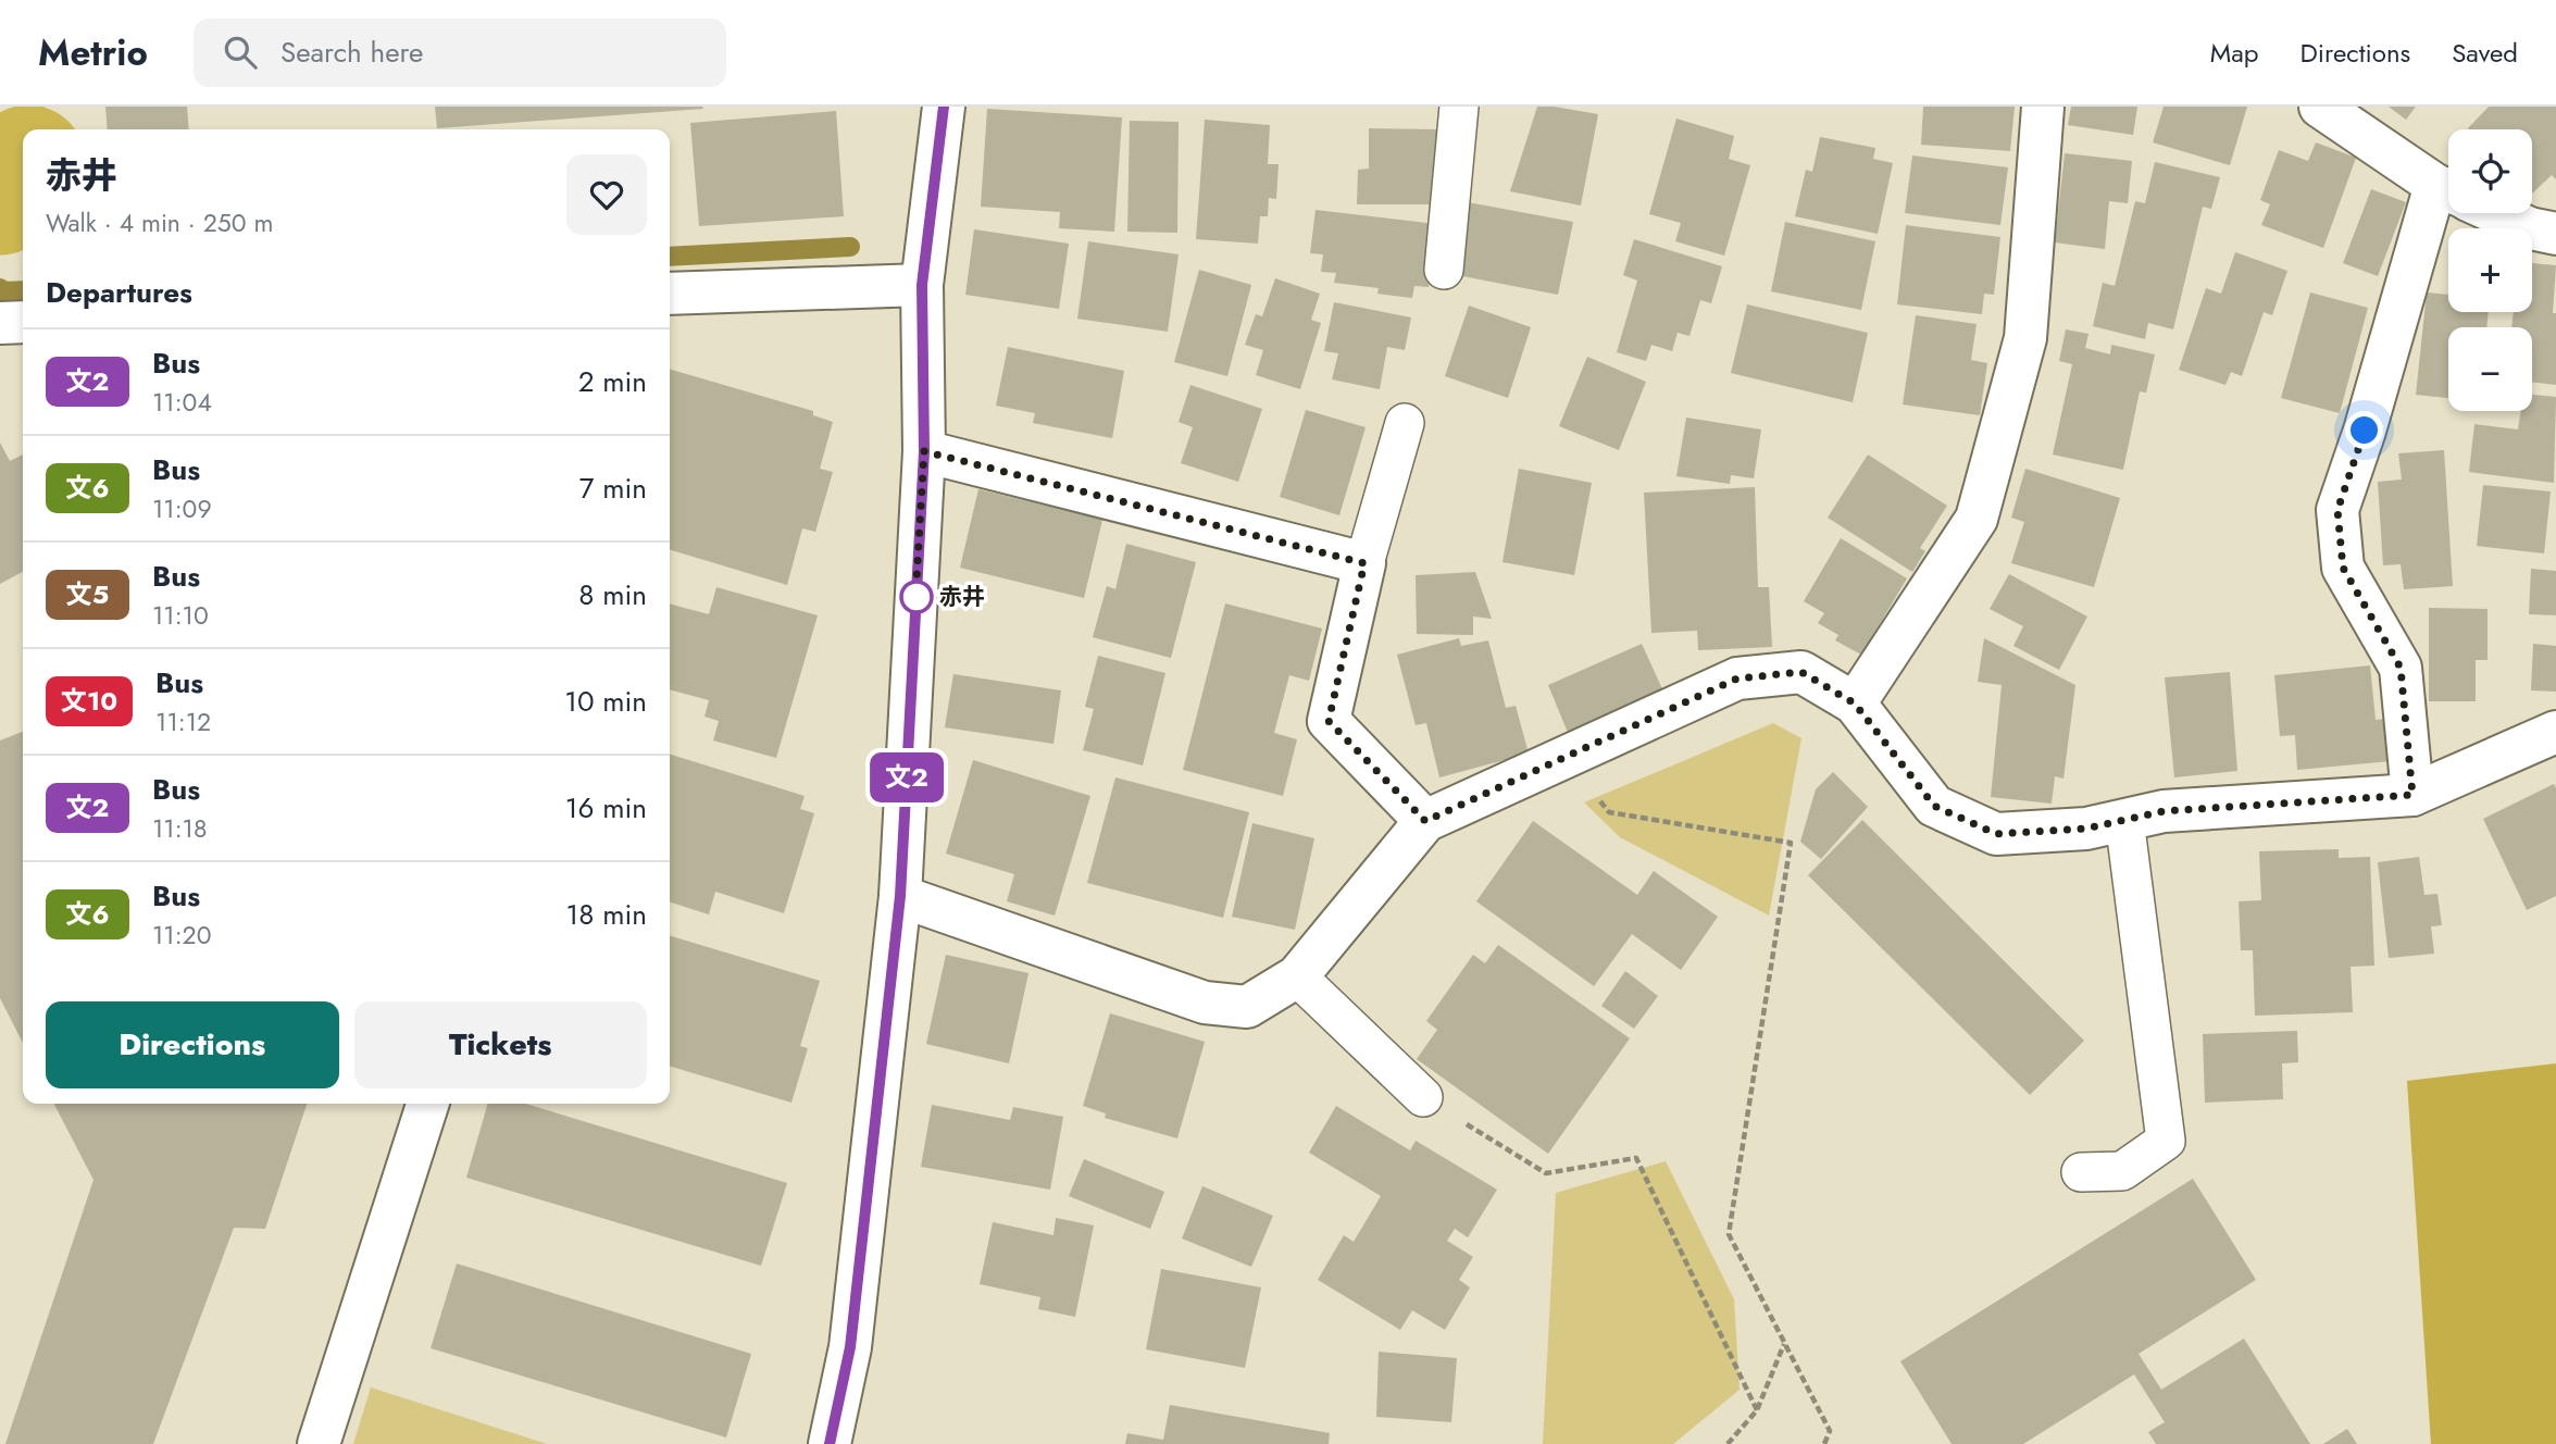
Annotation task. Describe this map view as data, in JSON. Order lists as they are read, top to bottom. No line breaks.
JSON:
{"places":["赤井"],"lines":["bus line 文2"],"page":{"header":"Metrio","search":"Search here","nav":["Map","Directions","Saved"],"on_map":"文2","map_buttons":["+","−"],"heading":[["赤井","Walk · 4 min · 250 m"],"Departures"],"list":[{"mark":"文2","name":"Bus","note":"11:04","value":"2 min"},{"mark":"文6","name":"Bus","note":"11:09","value":"7 min"},{"mark":"文5","name":"Bus","note":"11:10","value":"8 min"},{"mark":"文10","name":"Bus","note":"11:12","value":"10 min"},{"mark":"文2","name":"Bus","note":"11:18","value":"16 min"},{"mark":"文6","name":"Bus","note":"11:20","value":"18 min"}],"buttons":["Directions","Tickets"]}}
